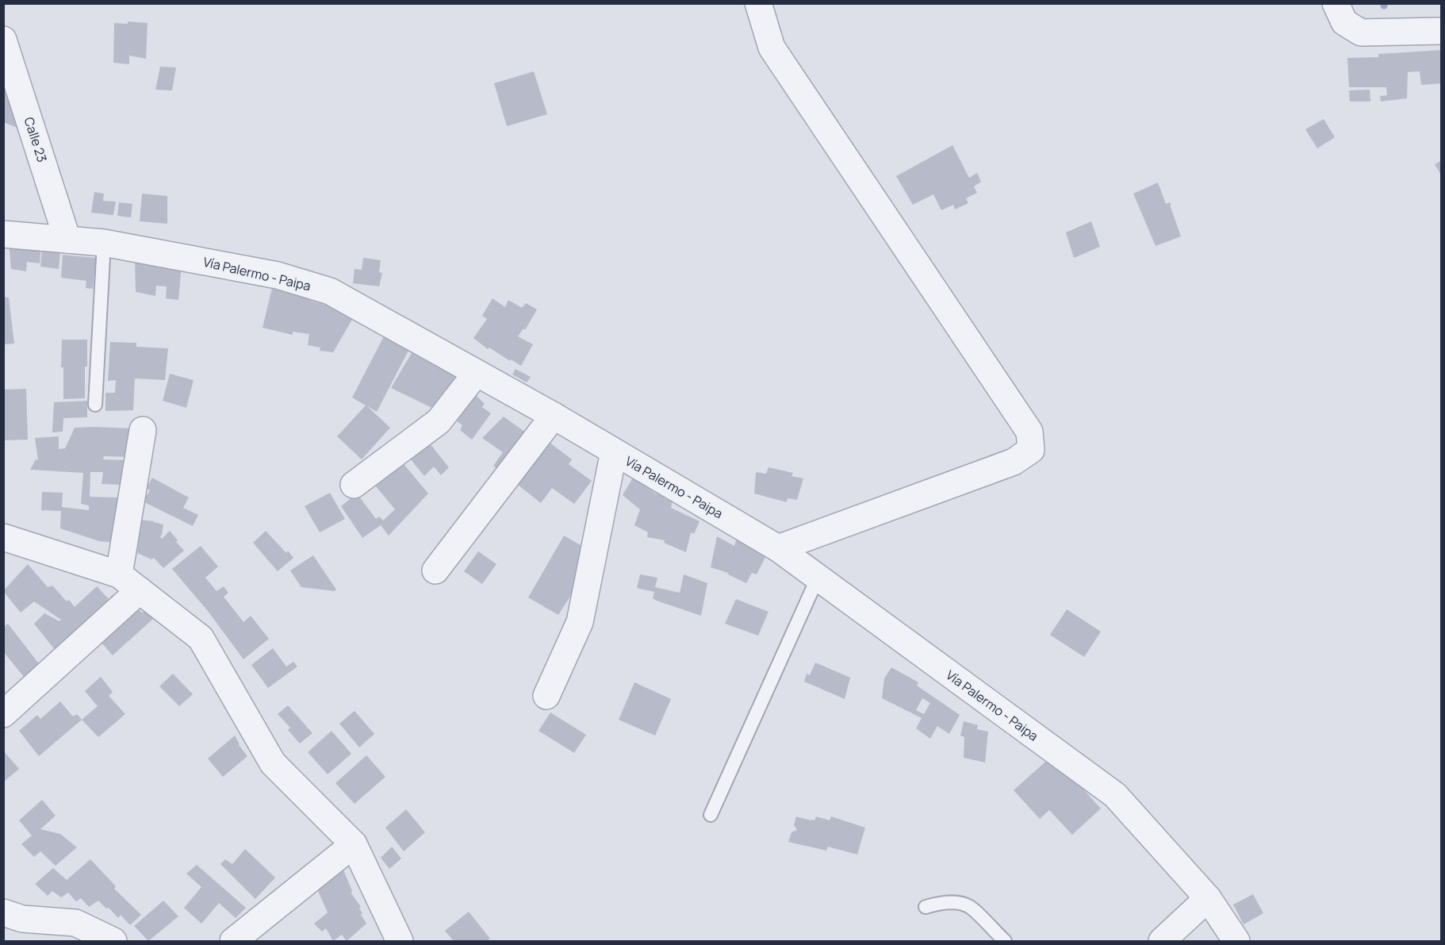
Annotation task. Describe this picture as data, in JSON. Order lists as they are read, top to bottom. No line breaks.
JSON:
{"streets":{"street":["Calle 23","Vía Palermo - Paipa"]},"crossings":[["Calle 23","Vía Palermo - Paipa"]]}
